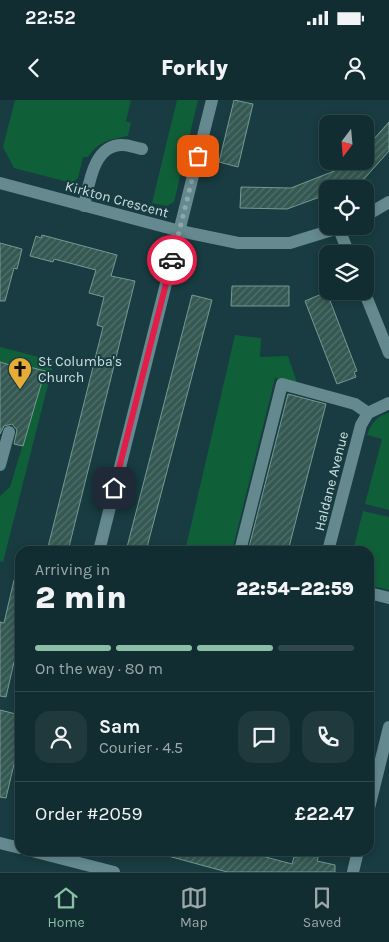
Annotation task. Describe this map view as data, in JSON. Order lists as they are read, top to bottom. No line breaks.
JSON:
{"streets":{"street":["Kirkton Crescent","Haldane Avenue"]},"places":{"church":["St Columba's Church"]},"north":"bottom","page":{"status":"22:52","header":"Forkly","heading":["2 min","Arriving in","22:54–22:59"],"panel":["Sam","Courier · 4.5","Order #2059","£22.47"],"bar":"On the way · 80 m","tabs":["Home","Map","Saved"]}}
